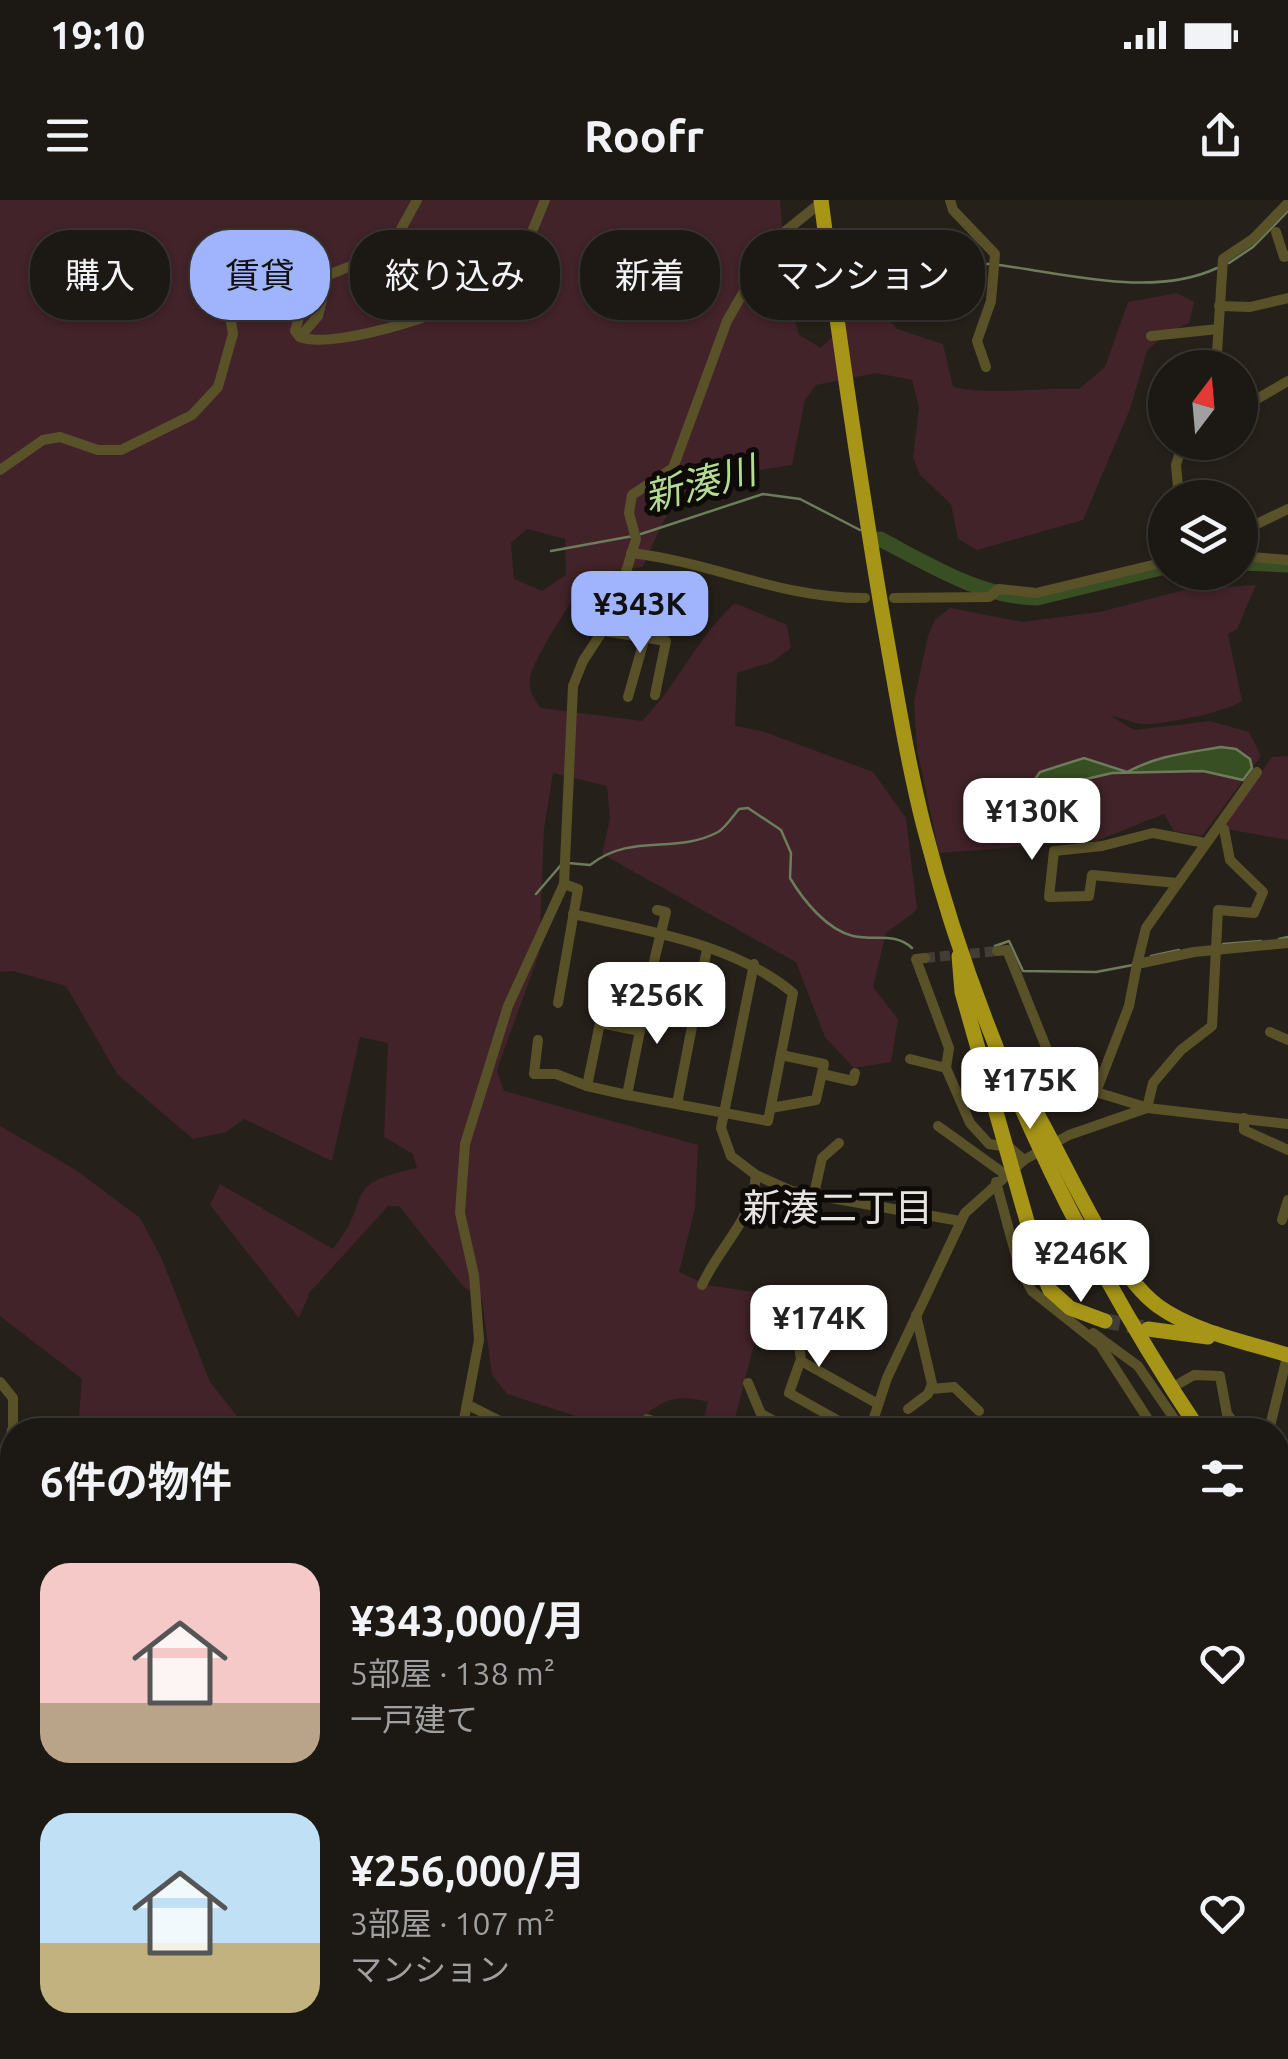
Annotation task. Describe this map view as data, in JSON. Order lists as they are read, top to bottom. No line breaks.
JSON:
{"districts":["新湊二丁目"],"water":["新湊川"],"north":"top","page":{"status":"19:10","header":"Roofr","chip":["購入","賃貸","絞り込み","新着","マンション"],"price":["¥343K","¥130K","¥256K","¥175K","¥246K","¥174K"],"heading":"6件の物件","list":[{"name":"¥343,000/月","note":"5部屋 · 138 m² · 一戸建て"},{"name":"¥256,000/月","note":"3部屋 · 107 m² · マンション"}]}}
